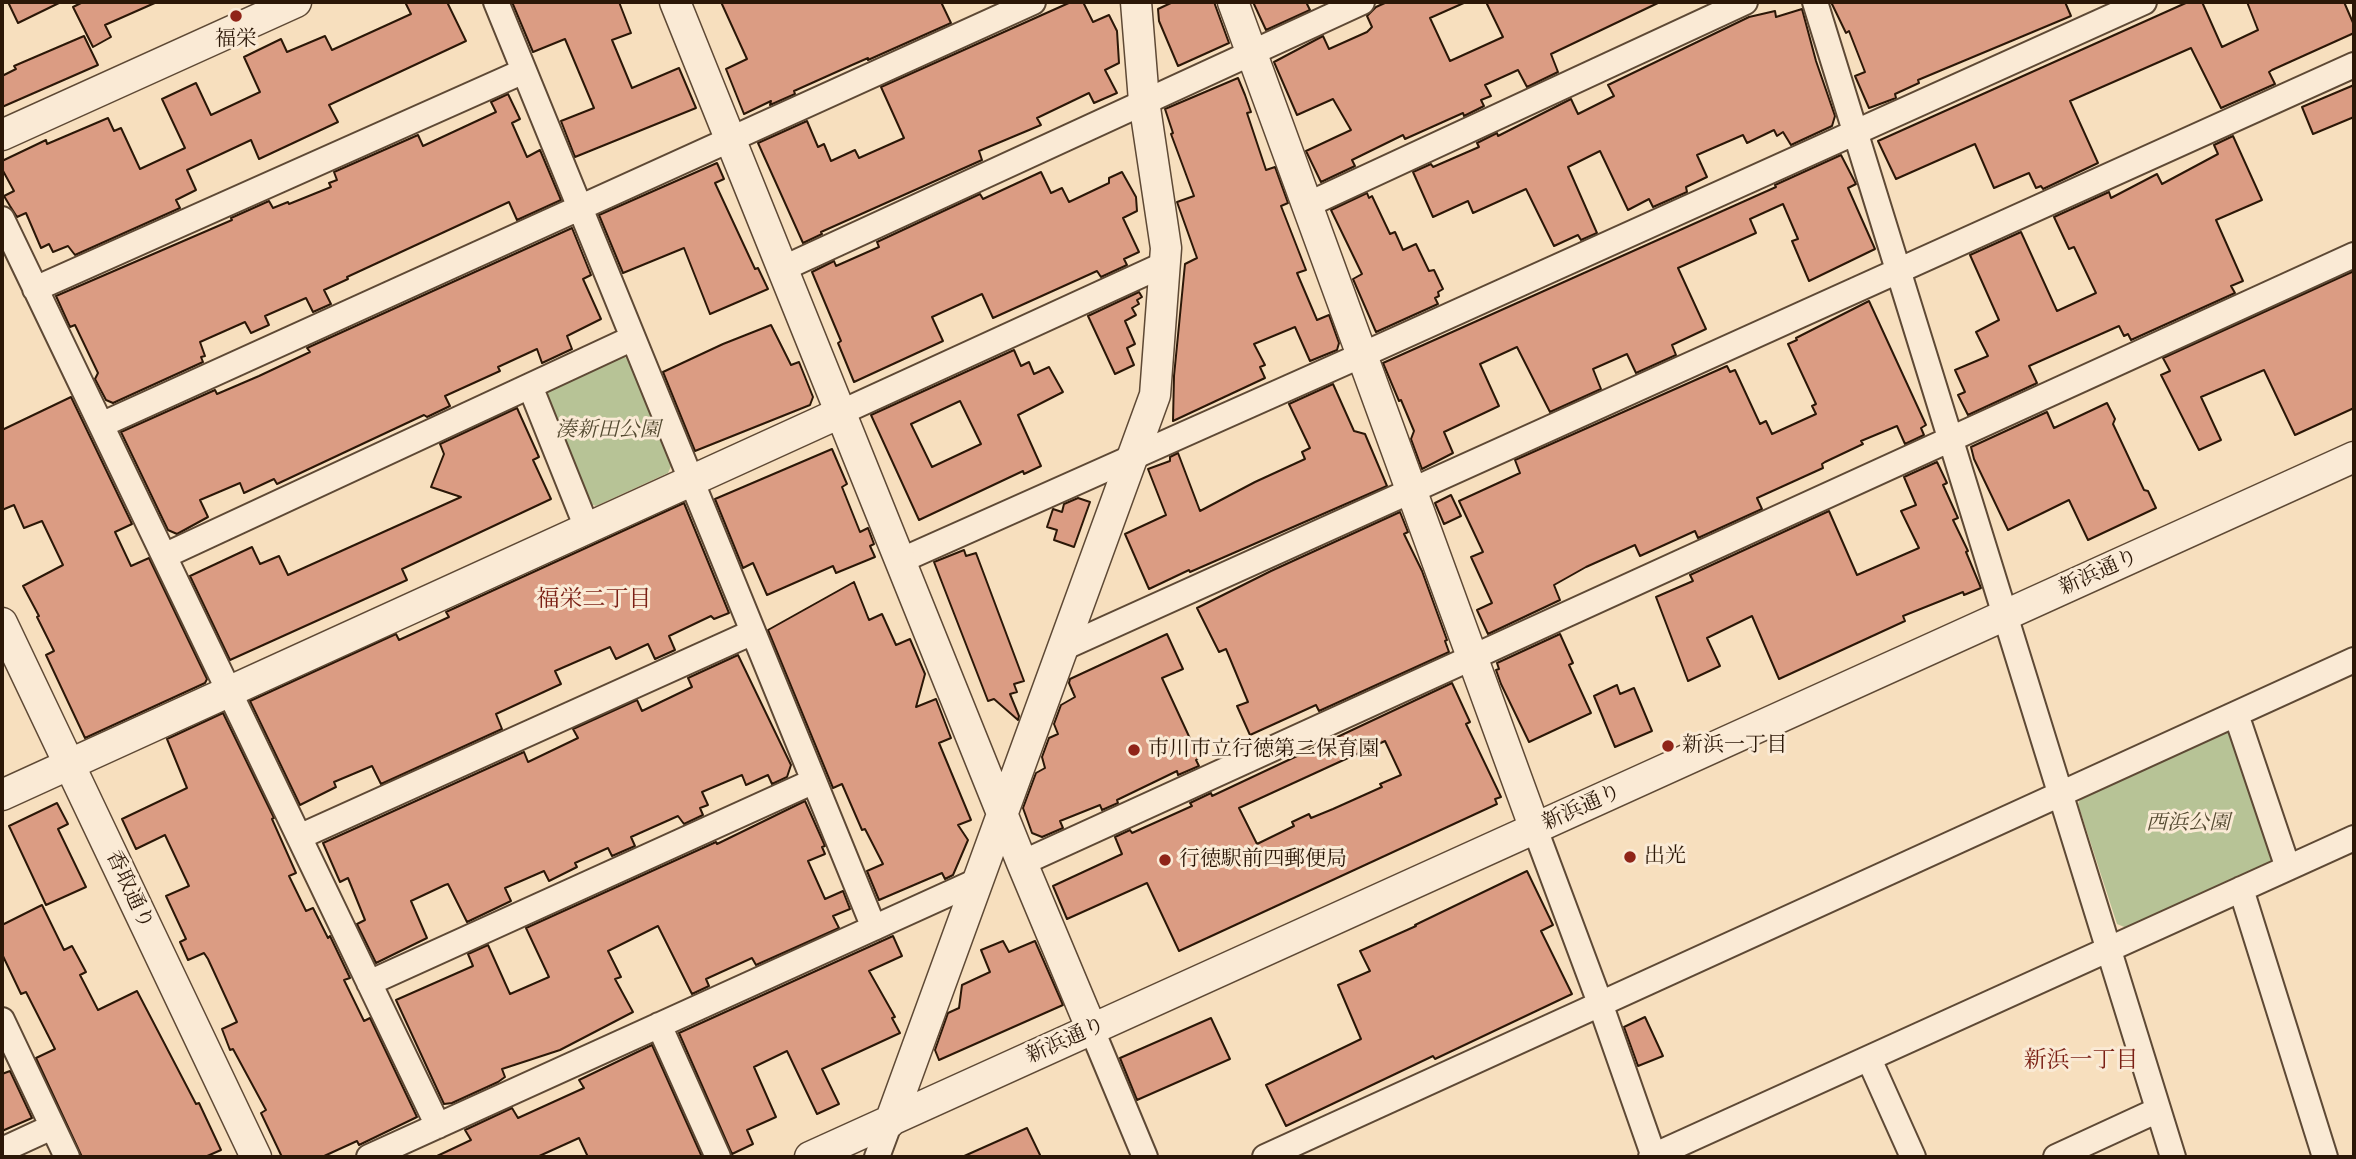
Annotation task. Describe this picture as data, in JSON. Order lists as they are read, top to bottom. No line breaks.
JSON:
{"streets":{"street":["新浜通り","香取通り"]},"districts":["福栄二丁目","新浜一丁目"],"parks":["湊新田公園","西浜公園"],"places":["福栄","新浜一丁目","市川市立行徳第二保育園","出光","行徳駅前四郵便局"]}
